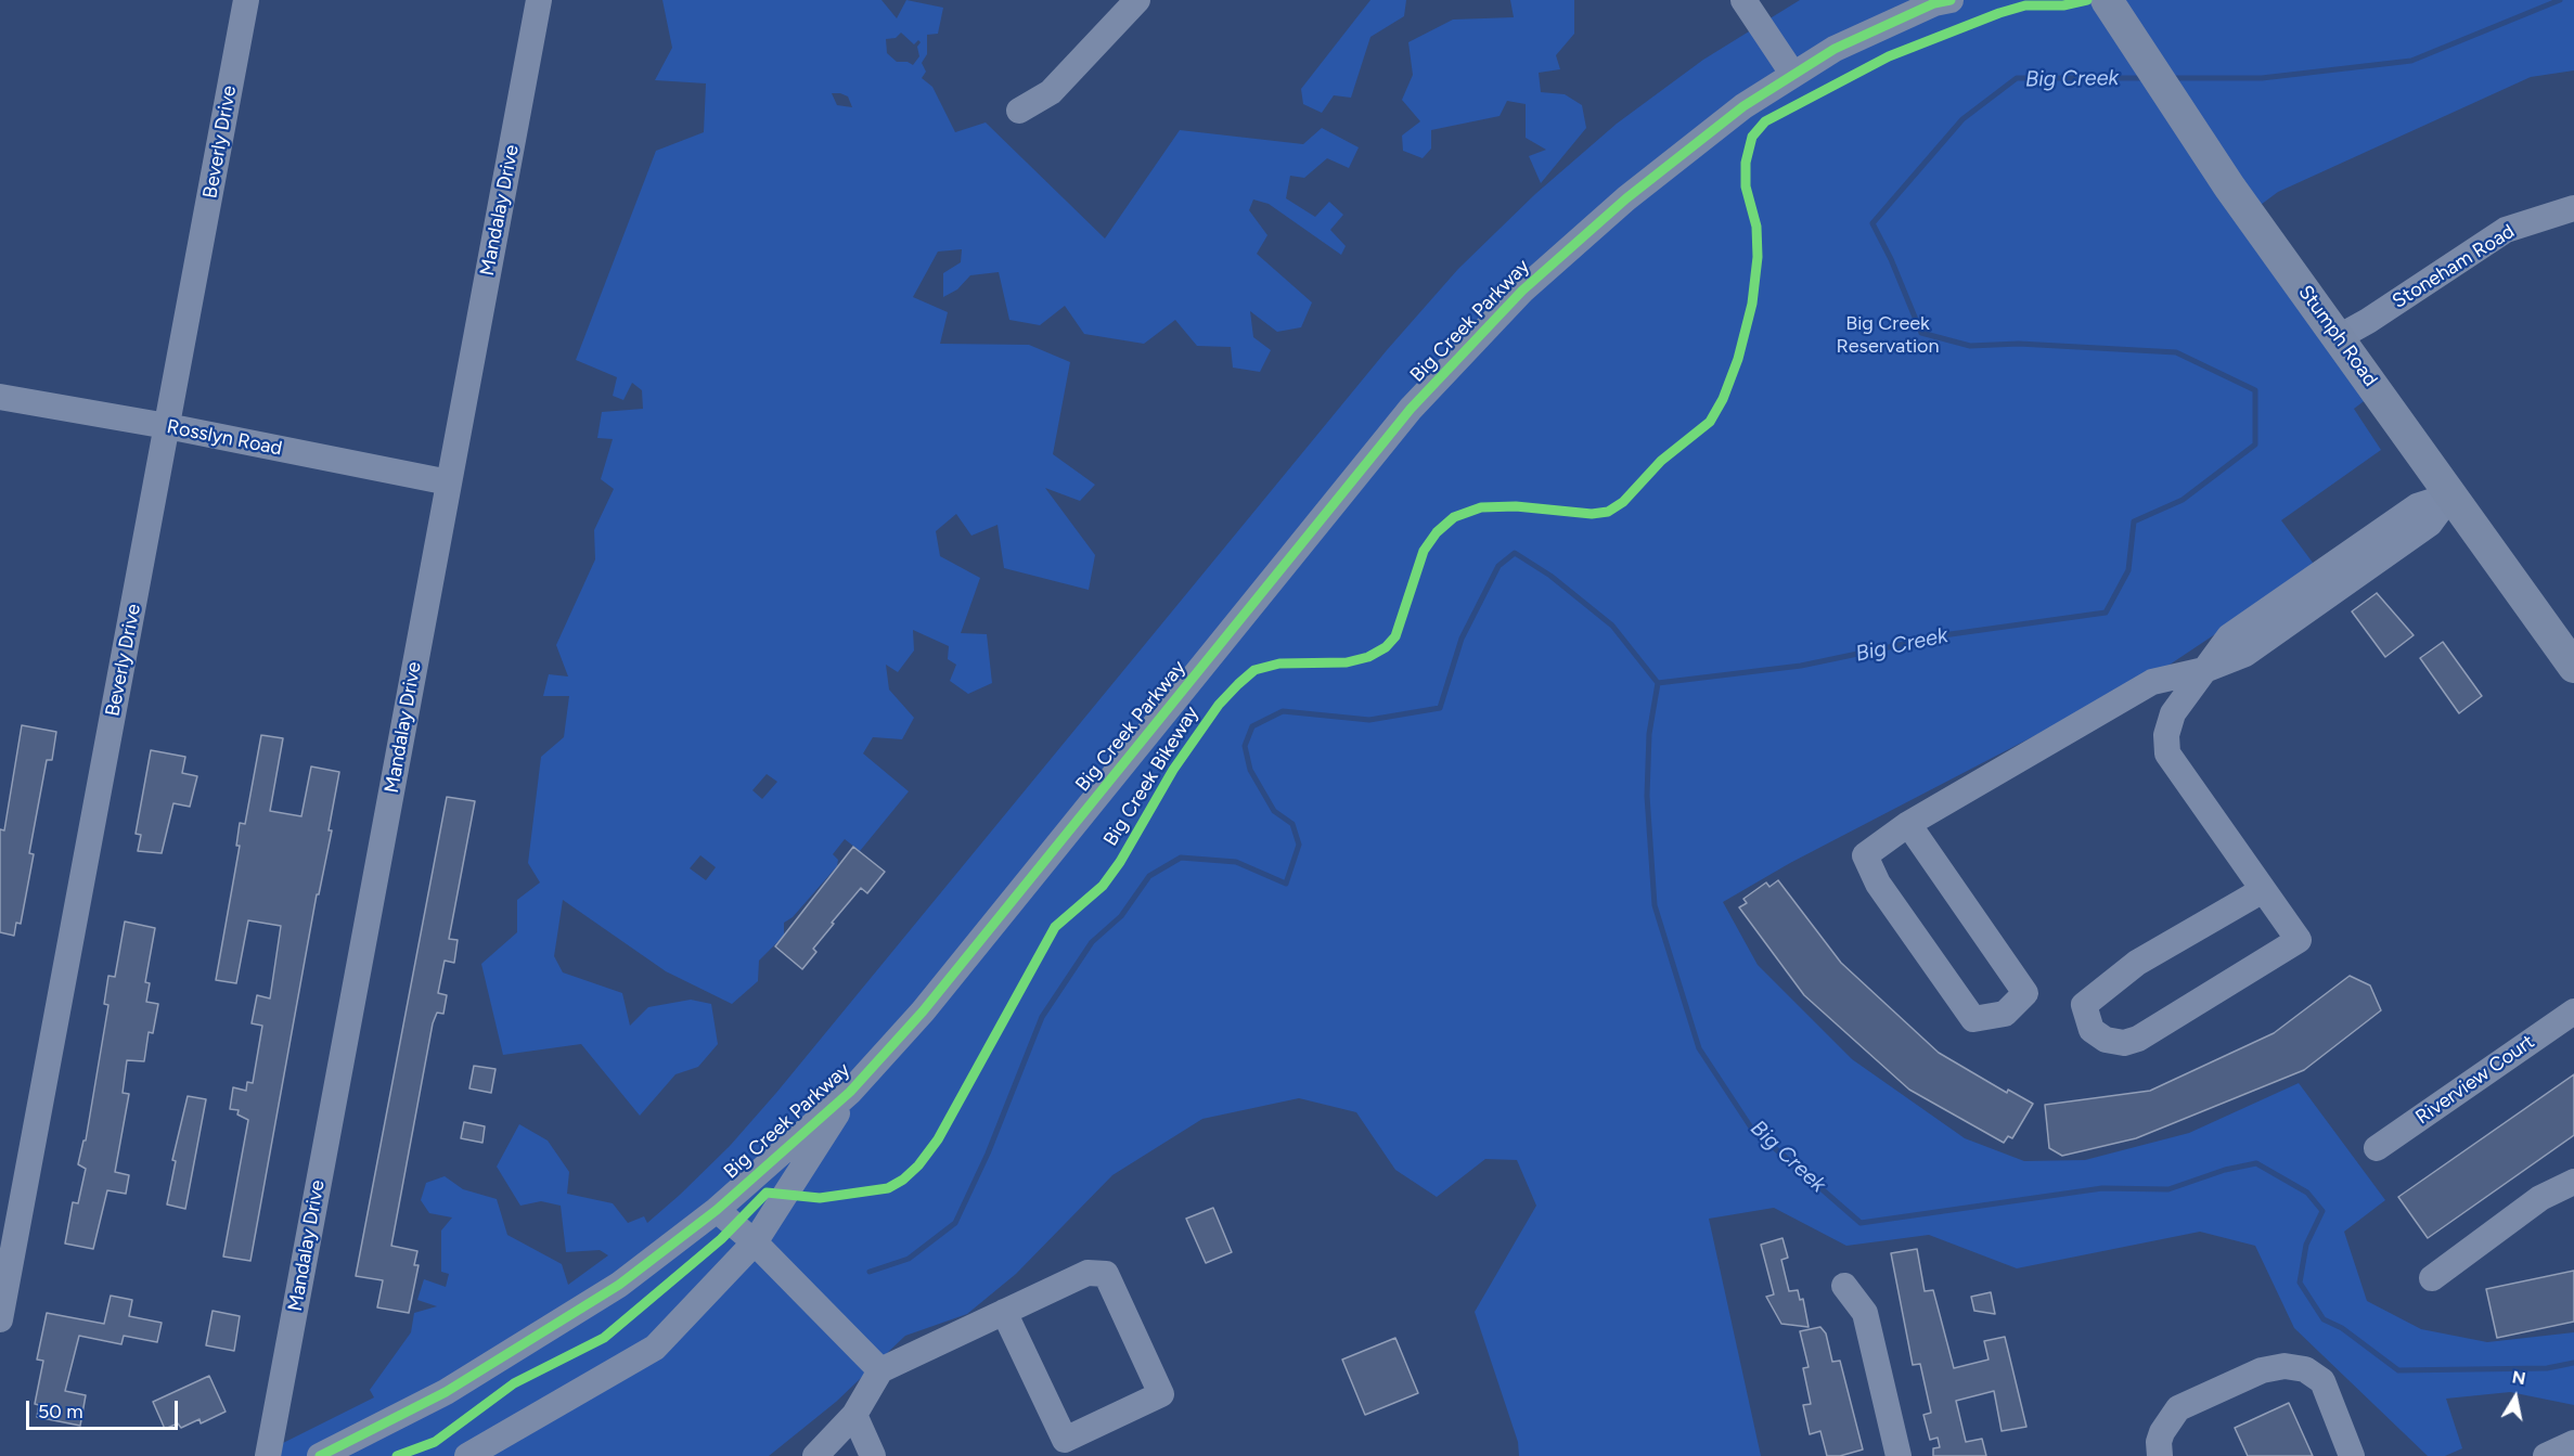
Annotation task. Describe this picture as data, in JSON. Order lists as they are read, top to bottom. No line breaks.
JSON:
{"streets":{"main road":["Stumph Road"],"street":["Beverly Drive","Mandalay Drive","Stoneham Road","Big Creek Parkway","Rosslyn Road","Riverview Court"],"cycle path":["Big Creek Bikeway"]},"crossings":[["Beverly Drive","Rosslyn Road"],["Mandalay Drive","Rosslyn Road"],["Stoneham Road","Stumph Road"]],"water":["Big Creek"],"parks":["Big Creek Reservation"],"scale_bar":"50 m","north":"top"}
